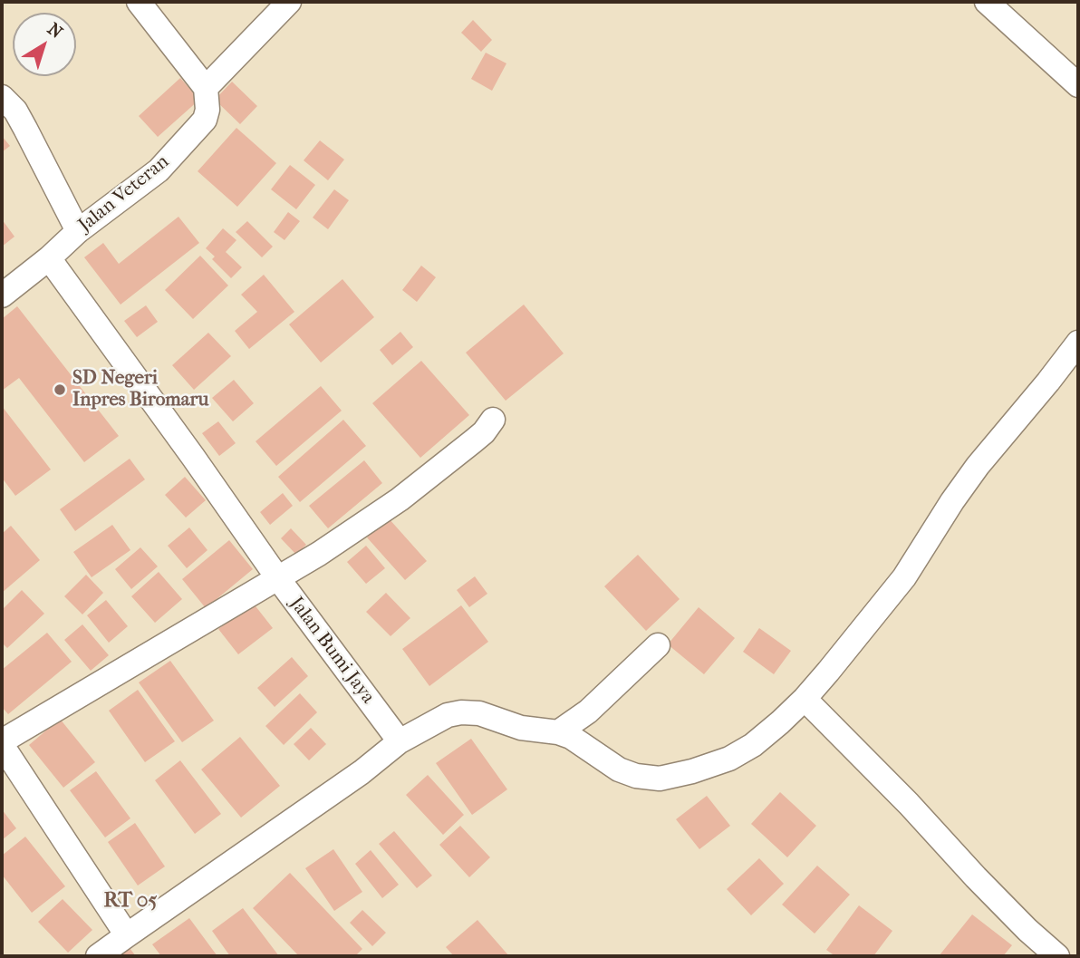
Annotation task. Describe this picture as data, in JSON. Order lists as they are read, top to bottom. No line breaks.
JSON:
{"streets":{"street":["Jalan Veteran","Jalan Bumi Jaya"]},"crossings":[["Jalan Veteran","Jalan Bumi Jaya"]],"districts":["RT 05"],"places":["SD Negeri Inpres Biromaru"],"north":"top right"}
